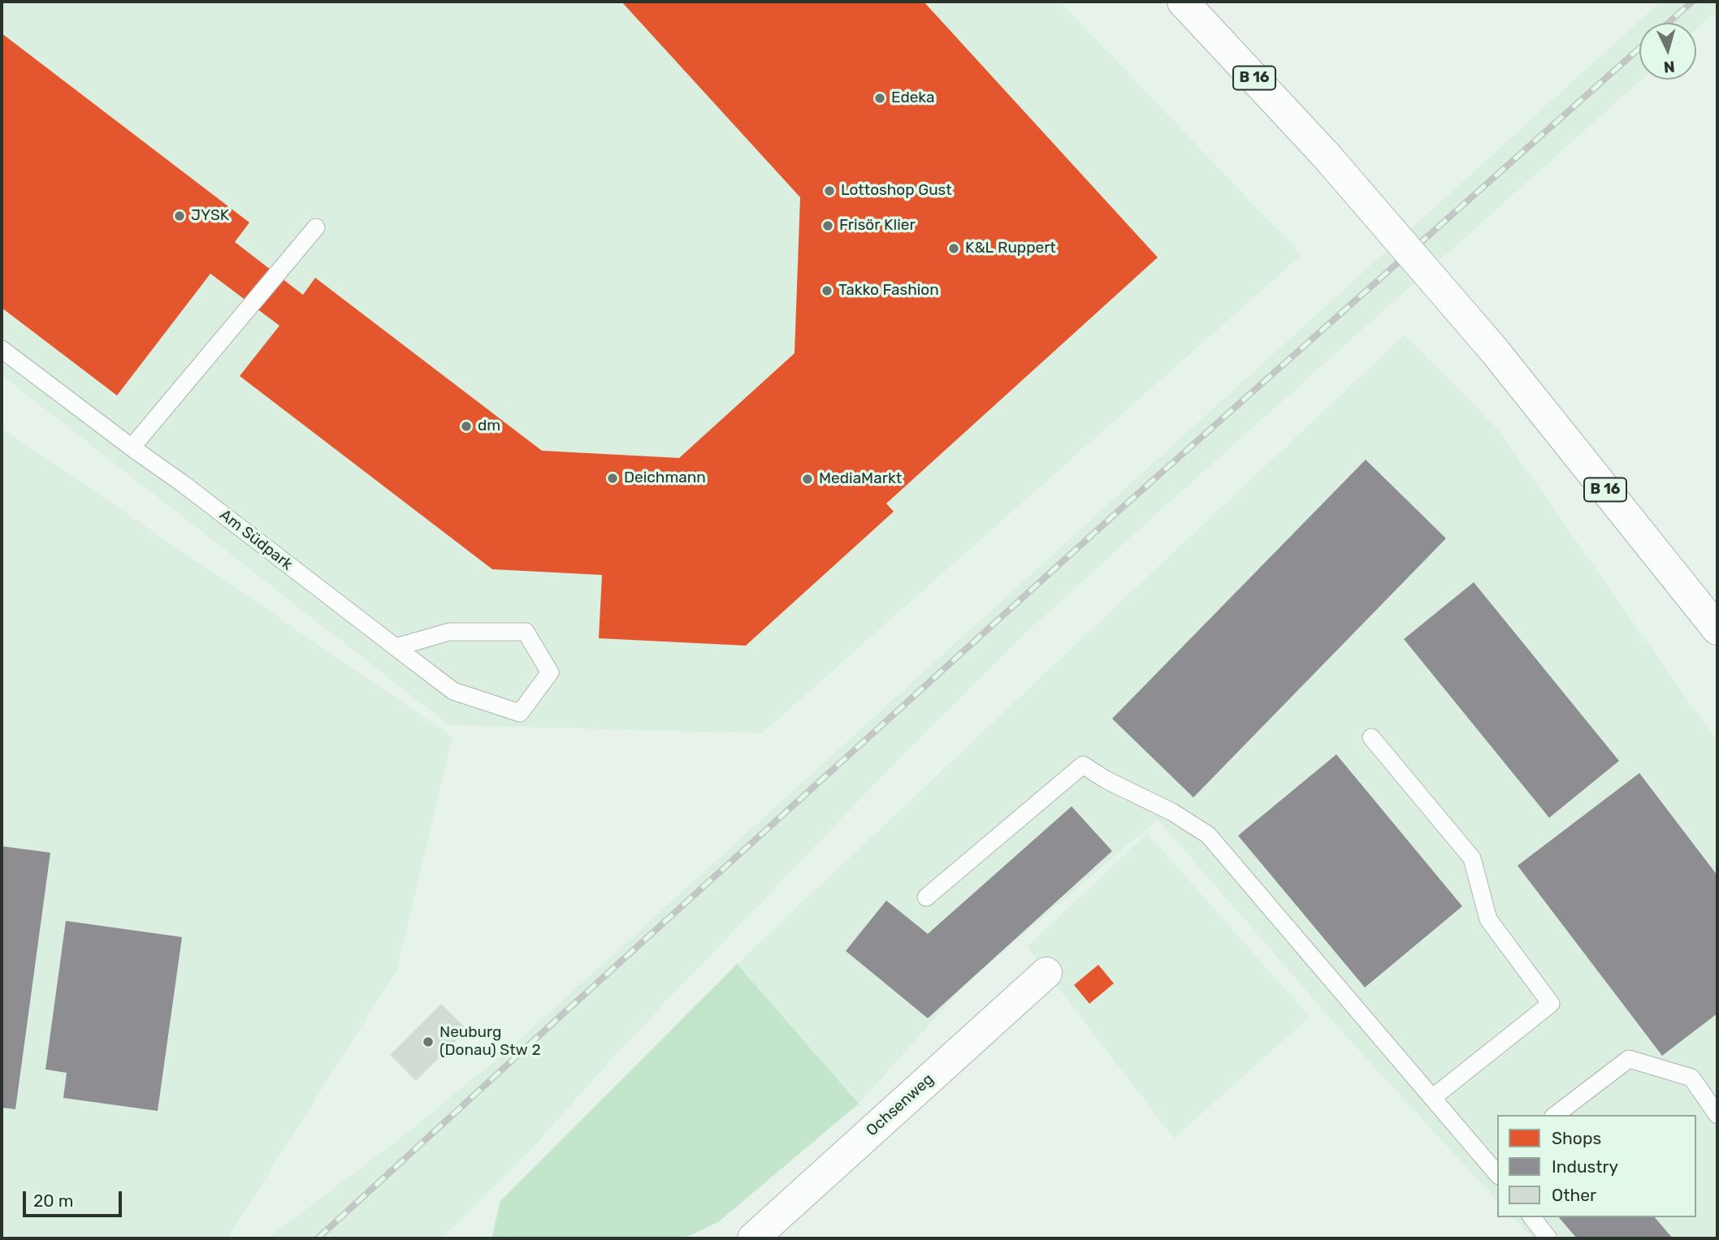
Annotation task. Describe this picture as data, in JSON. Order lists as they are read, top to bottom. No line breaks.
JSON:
{"streets":{"main road":["B 16","Ochsenweg"],"lane":["Am Südpark"]},"places":["Edeka","Lottoshop Gust","JYSK","Frisör Klier","K&L Ruppert","Takko Fashion","dm","Deichmann","MediaMarkt","Neuburg (Donau) Stw 2"],"legend":["Shops","Industry","Other"],"scale_bar":"20 m","north":"bottom"}
